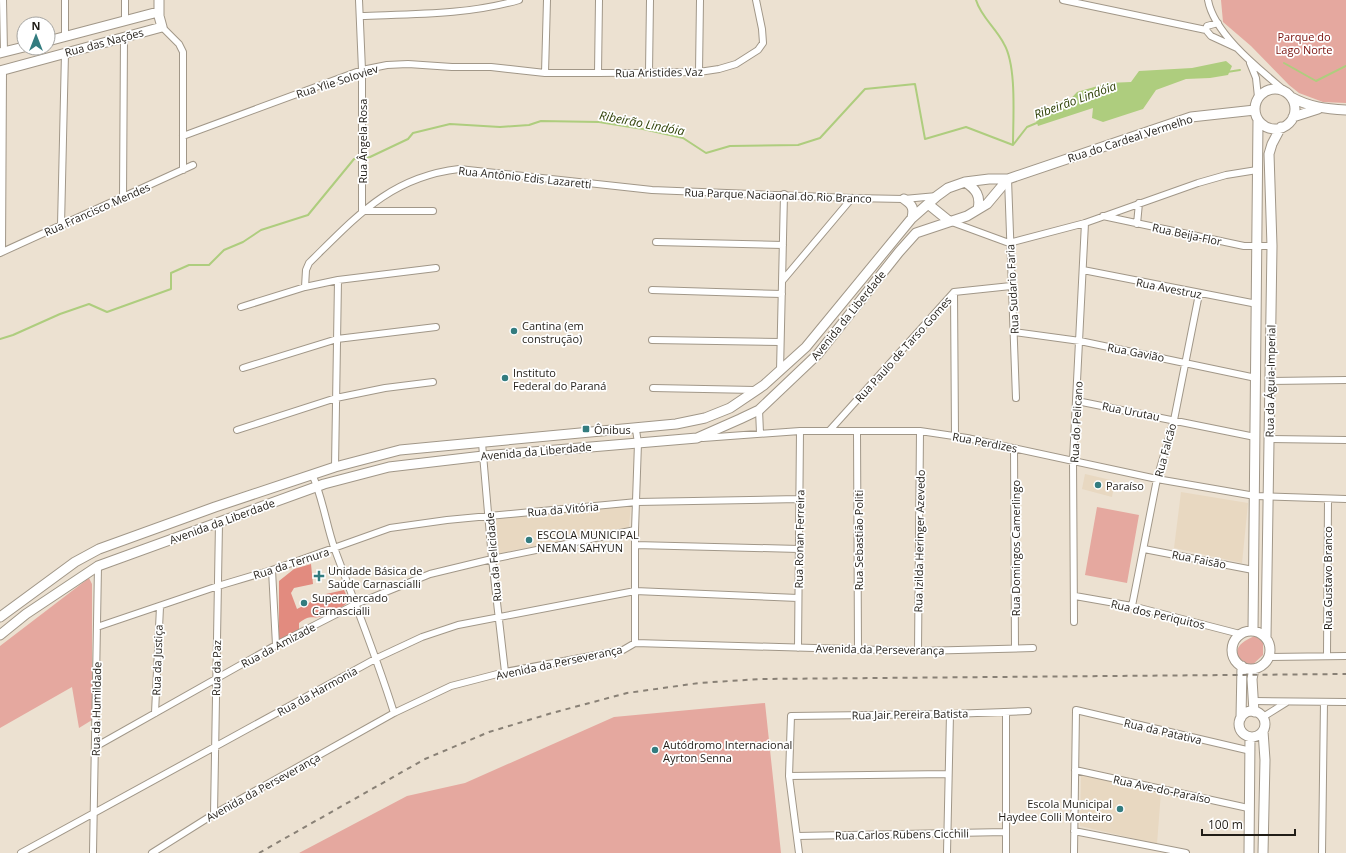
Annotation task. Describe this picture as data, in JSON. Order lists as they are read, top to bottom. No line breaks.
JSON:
{"streets":{"street":["Rua das Nações","Rua Aristides Vaz","Rua Ylie Soloviev","Rua do Cardeal Vermelho","Rua Ângela Rosa","Rua Antônio Edis Lazaretti","Rua Parque Naciaonal do Rio Branco","Rua Francisco Mendes","Rua Beija-Flor","Rua Avestruz","Rua Sudario Faria","Avenida da Liberdade","Rua Paulo de Tarso Gomes","Rua Gavião","Rua da Águia-Imperial","Rua Urutau","Rua do Pelicano","Rua Perdizes","Rua Falcão","Rua da Vitória","Rua Ronan Ferreira","Rua Sebastião Politi","Rua Izilda Heringer Azevedo","Rua Domingos Camerlingo","Rua da Felicidade","Rua Faisão","Rua da Ternura","Rua Gustavo Branco","Rua dos Periquitos","Rua da Amizade","Avenida da Perseverança","Rua da Justiça","Rua da Paz","Rua da Harmonia","Rua da Humildade","Rua Jair Pereira Batista","Rua da Patativa","Rua Ave-do-Paraíso","Rua Carlos Rubens Cicchili"]},"crossings":[["Rua Aristides Vaz","Rua Ylie Soloviev"],["Rua Ylie Soloviev","Rua Ângela Rosa"],["Rua do Cardeal Vermelho","Rua Sudario Faria"],["Rua do Cardeal Vermelho","Avenida da Liberdade"],["Rua do Cardeal Vermelho","Rua da Águia-Imperial"],["Rua Ângela Rosa","Rua Antônio Edis Lazaretti"],["Rua Antônio Edis Lazaretti","Rua Parque Naciaonal do Rio Branco"],["Rua Parque Naciaonal do Rio Branco","Avenida da Liberdade"],["Rua Beija-Flor","Rua da Águia-Imperial"],["Rua Avestruz","Rua da Águia-Imperial"],["Rua Avestruz","Rua do Pelicano"],["Rua Avestruz","Rua Falcão"],["Rua Sudario Faria","Avenida da Liberdade"],["Rua Sudario Faria","Rua Paulo de Tarso Gomes"],["Rua Sudario Faria","Rua Gavião"],["Avenida da Liberdade","Rua Perdizes"],["Avenida da Liberdade","Rua da Felicidade"],["Avenida da Liberdade","Rua da Paz"],["Avenida da Liberdade","Rua da Humildade"],["Rua Paulo de Tarso Gomes","Rua Perdizes"],["Rua Gavião","Rua da Águia-Imperial"],["Rua Gavião","Rua do Pelicano"],["Rua Gavião","Rua Falcão"],["Rua da Águia-Imperial","Rua Urutau"],["Rua da Águia-Imperial","Rua Perdizes"],["Rua da Águia-Imperial","Rua Faisão"],["Rua da Águia-Imperial","Rua dos Periquitos"],["Rua Urutau","Rua do Pelicano"],["Rua Urutau","Rua Falcão"],["Rua do Pelicano","Rua Perdizes"],["Rua do Pelicano","Rua dos Periquitos"],["Rua Perdizes","Rua Falcão"],["Rua Perdizes","Rua Ronan Ferreira"],["Rua Perdizes","Rua Sebastião Politi"],["Rua Perdizes","Rua Izilda Heringer Azevedo"],["Rua Perdizes","Rua Domingos Camerlingo"],["Rua Perdizes","Rua Gustavo Branco"],["Rua Falcão","Rua Faisão"],["Rua Falcão","Rua dos Periquitos"],["Rua da Vitória","Rua Ronan Ferreira"],["Rua da Vitória","Rua da Felicidade"],["Rua da Vitória","Rua da Ternura"],["Rua Ronan Ferreira","Avenida da Perseverança"],["Rua Ronan Ferreira","Rua da Harmonia"],["Rua Sebastião Politi","Avenida da Perseverança"],["Rua Izilda Heringer Azevedo","Avenida da Perseverança"],["Rua Domingos Camerlingo","Avenida da Perseverança"],["Rua da Felicidade","Rua da Ternura"],["Rua da Felicidade","Rua da Amizade"],["Rua da Felicidade","Avenida da Perseverança"],["Rua da Felicidade","Rua da Harmonia"],["Rua da Ternura","Rua da Justiça"],["Rua da Ternura","Rua da Paz"],["Rua da Ternura","Rua da Humildade"],["Rua da Amizade","Rua da Justiça"],["Rua da Amizade","Rua da Paz"],["Rua da Amizade","Rua da Humildade"],["Avenida da Perseverança","Rua da Paz"],["Rua da Paz","Rua da Harmonia"],["Rua da Harmonia","Rua da Humildade"],["Rua da Patativa","Rua Ave-do-Paraíso"]],"water":["Ribeirão Lindóia"],"parks":["Parque do Lago Norte"],"places":{"other":["Cantina (em construção)","Instituto Federal do Paraná","Paraíso","ESCOLA MUNICIPAL NEMAN SAHYUN","Supermercado Carnascialli","Autódromo Internacional Ayrton Senna","Escola Municipal Haydee Colli Monteiro"],"transit":["Ônibus"],"health":["Unidade Básica de Saúde Carnascialli"]},"scale_bar":"100 m","north":"top"}
